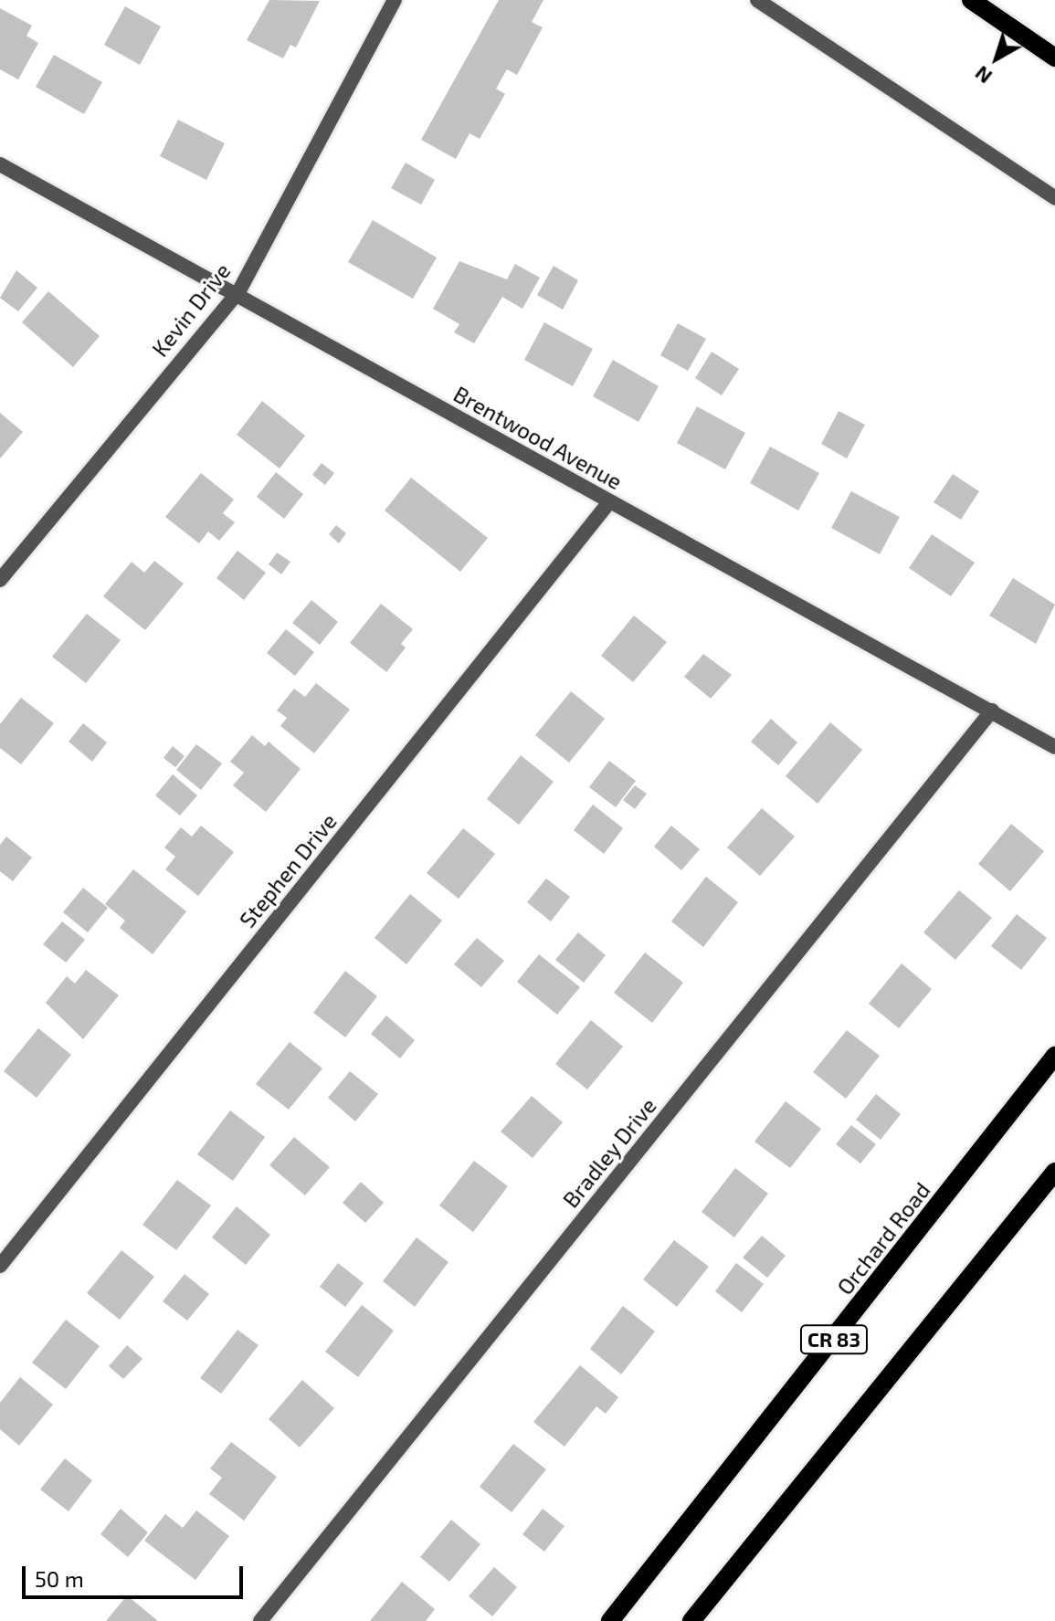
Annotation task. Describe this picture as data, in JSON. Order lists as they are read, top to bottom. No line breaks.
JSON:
{"streets":{"main road":["Orchard Road","CR 83"],"street":["Kevin Drive","Brentwood Avenue","Stephen Drive","Bradley Drive"]},"crossings":[["Kevin Drive","Brentwood Avenue"],["Brentwood Avenue","Stephen Drive"],["Brentwood Avenue","Bradley Drive"]],"scale_bar":"50 m","north":"bottom left"}
